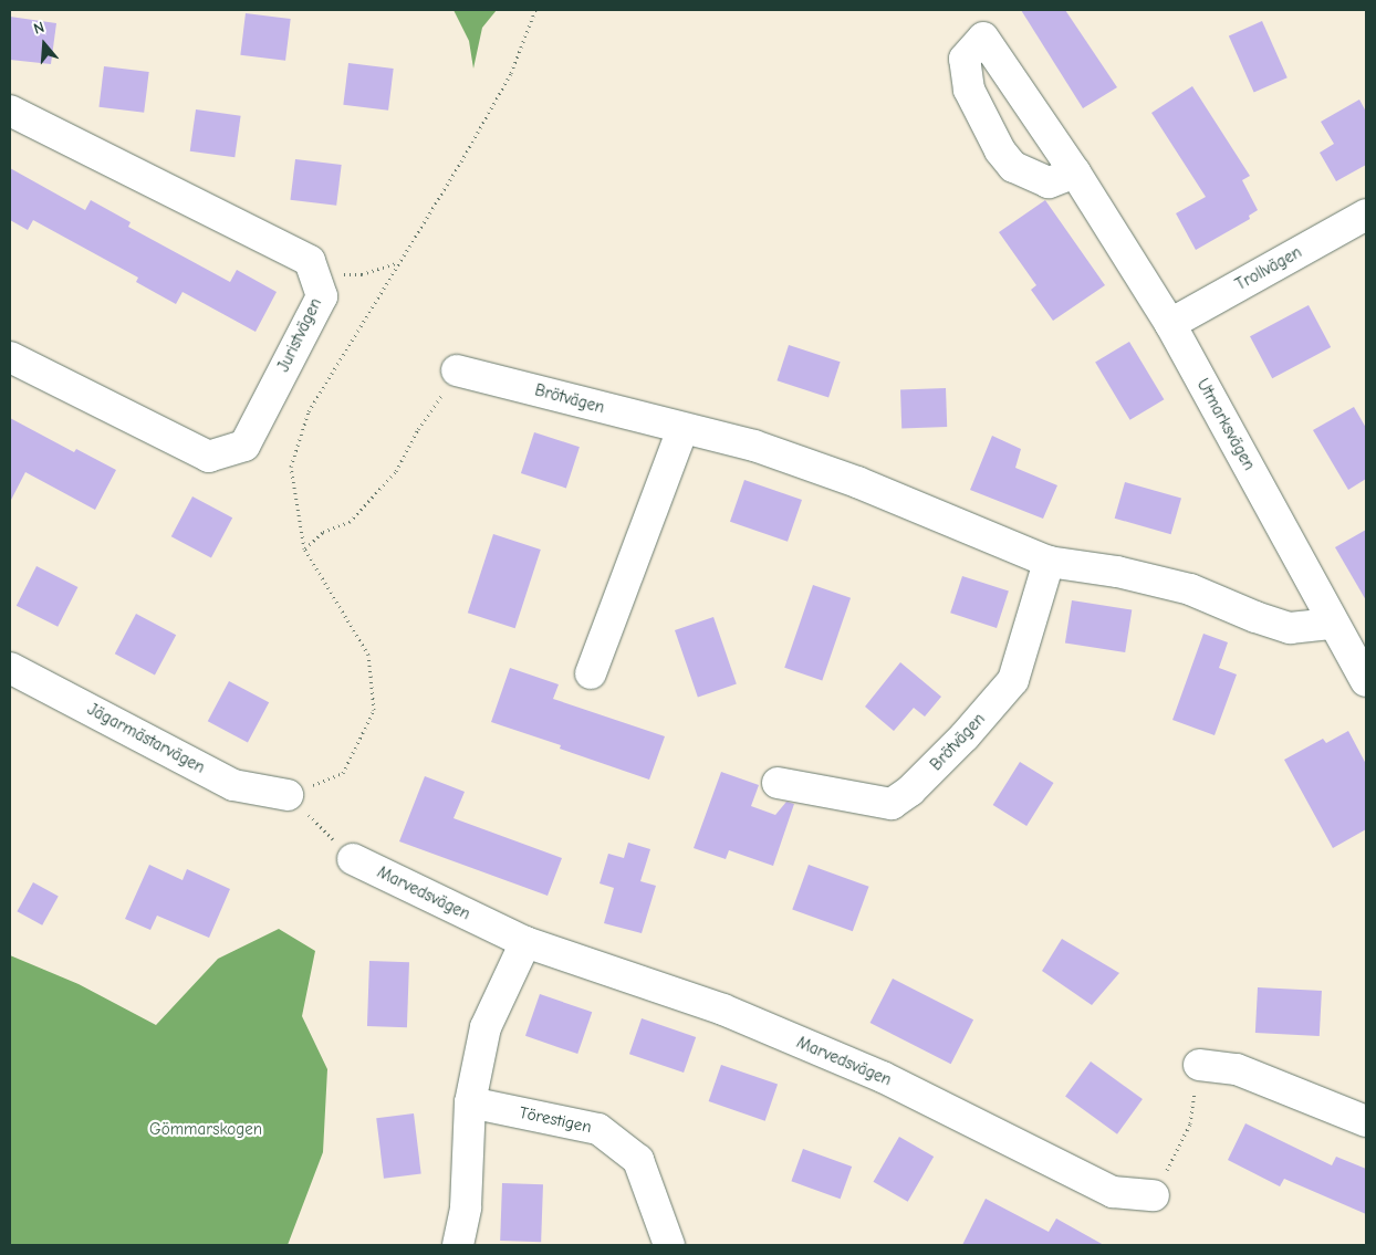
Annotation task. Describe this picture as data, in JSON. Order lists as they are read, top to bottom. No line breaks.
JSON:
{"streets":{"street":["Trollvägen","Juristvägen","Brötvägen","Utmarksvägen","Jägarmästarvägen","Marvedsvägen","Törestigen"]},"crossings":[["Trollvägen","Utmarksvägen"],["Brötvägen","Utmarksvägen"]],"parks":["Gömmarskogen"],"north":"top"}
